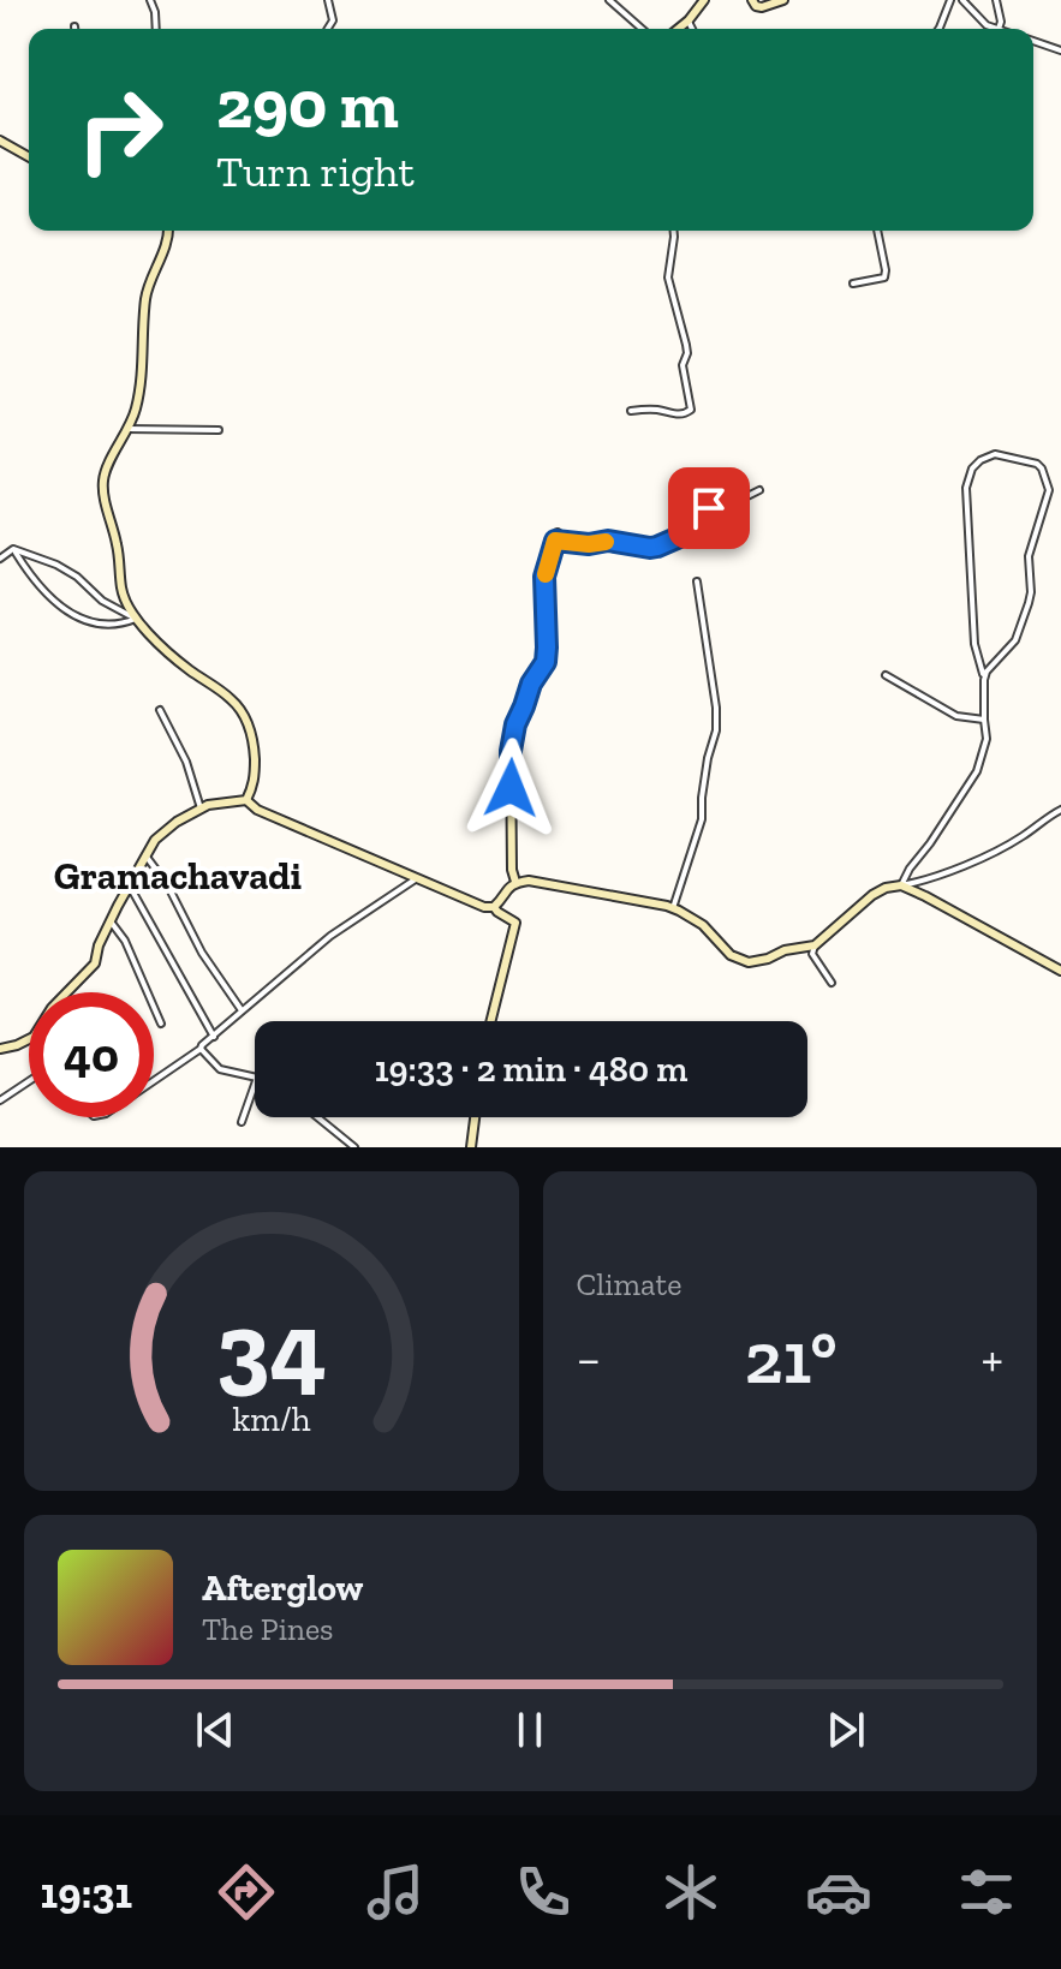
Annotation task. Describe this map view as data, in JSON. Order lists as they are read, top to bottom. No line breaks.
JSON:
{"districts":["Gramachavadi"],"page":{"turn":["290 m","Turn right"],"limit":"40","trip":"19:33 · 2 min · 480 m","tile":"Climate","heat":["−","21°","+"],"song":["Afterglow","The Pines"],"tabs":"19:31","gauge":["34","km/h"]}}
